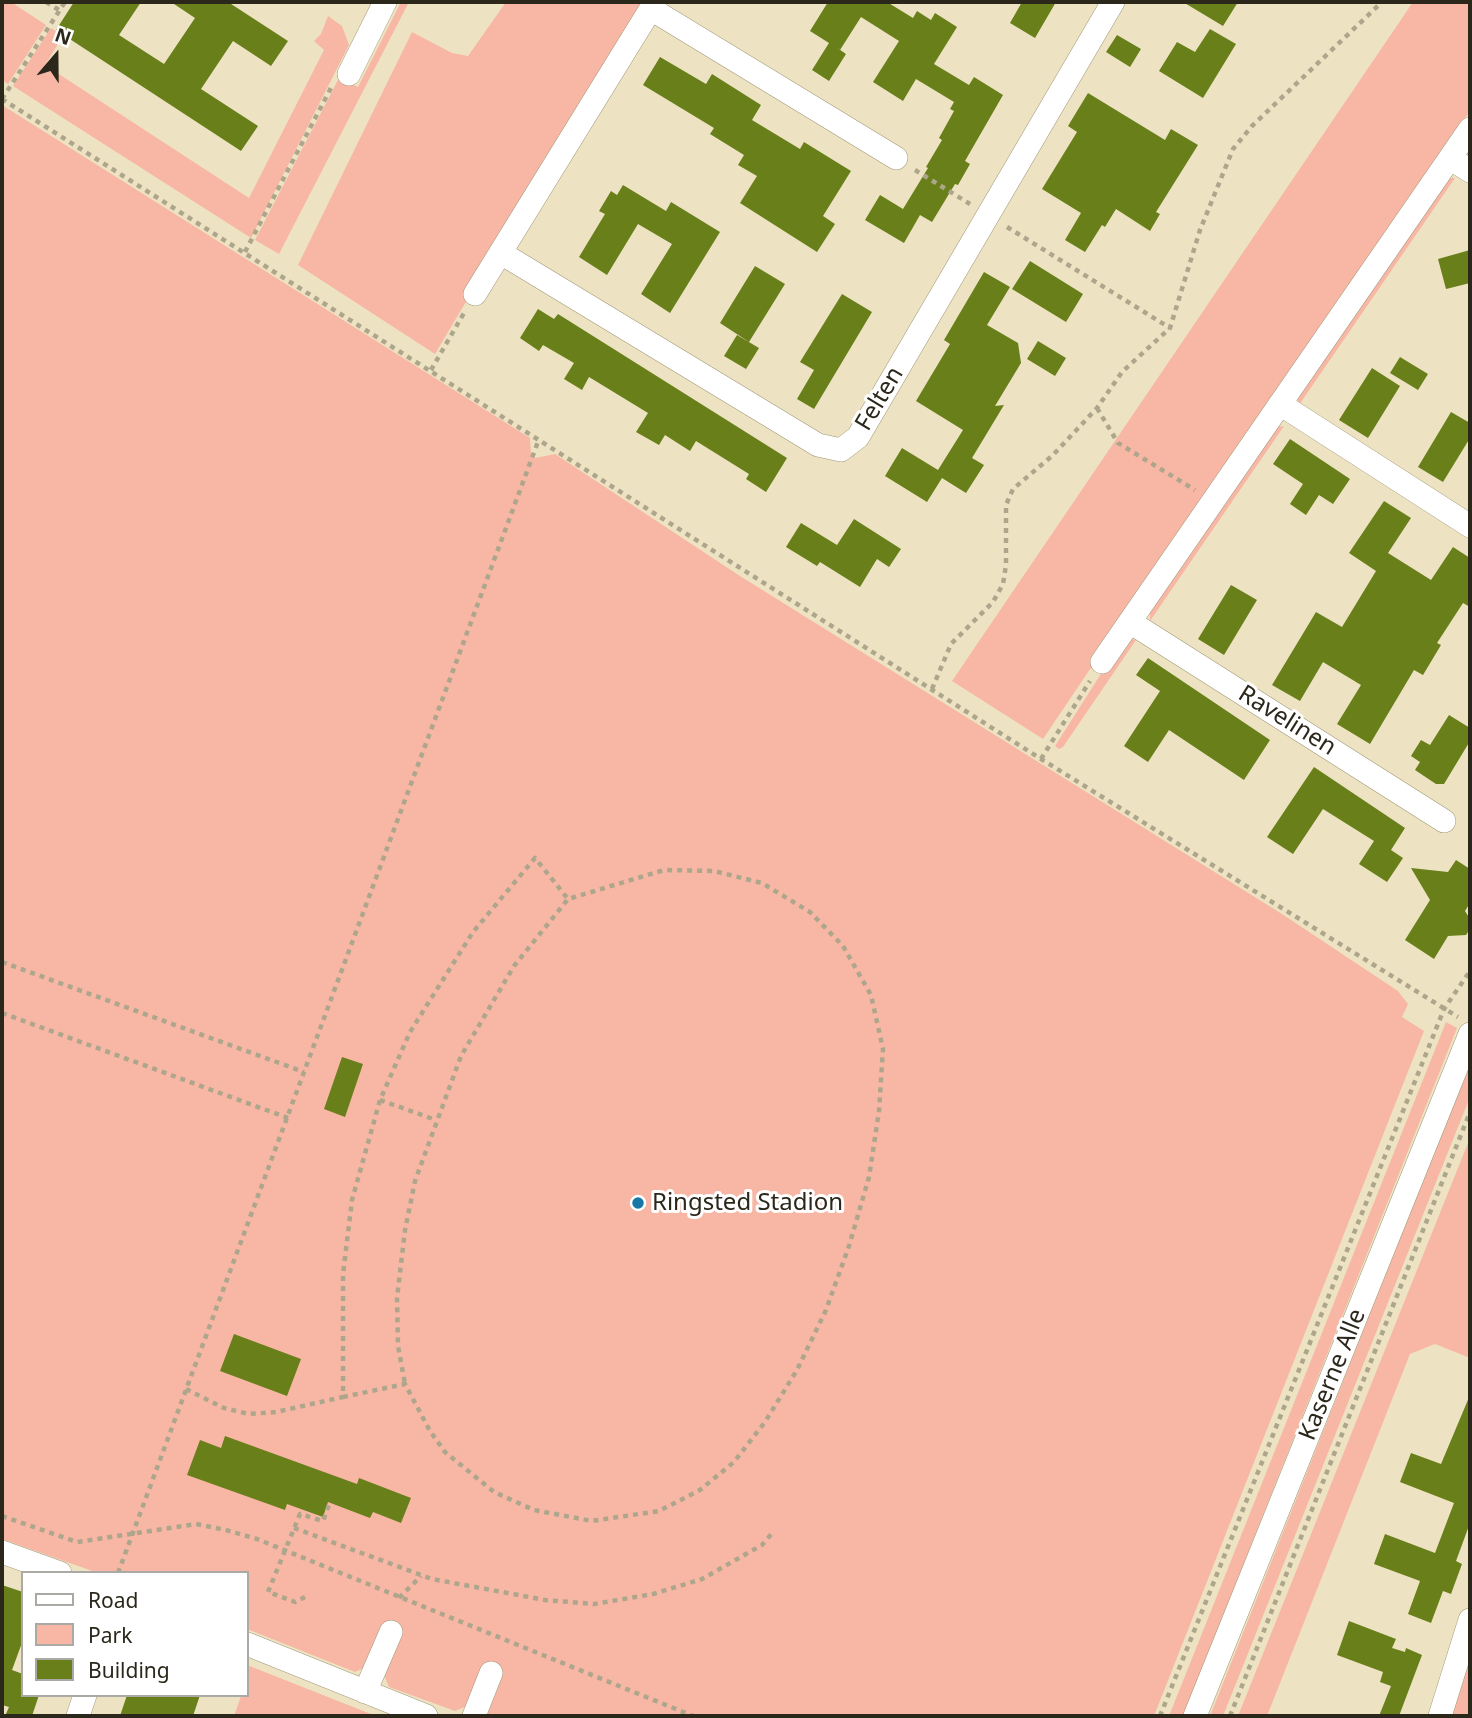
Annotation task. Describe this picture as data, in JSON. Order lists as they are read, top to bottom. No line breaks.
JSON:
{"streets":{"street":["Felten","Ravelinen","Kaserne Alle"]},"places":["Ringsted Stadion"],"legend":["Road","Park","Building"],"north":"top"}
